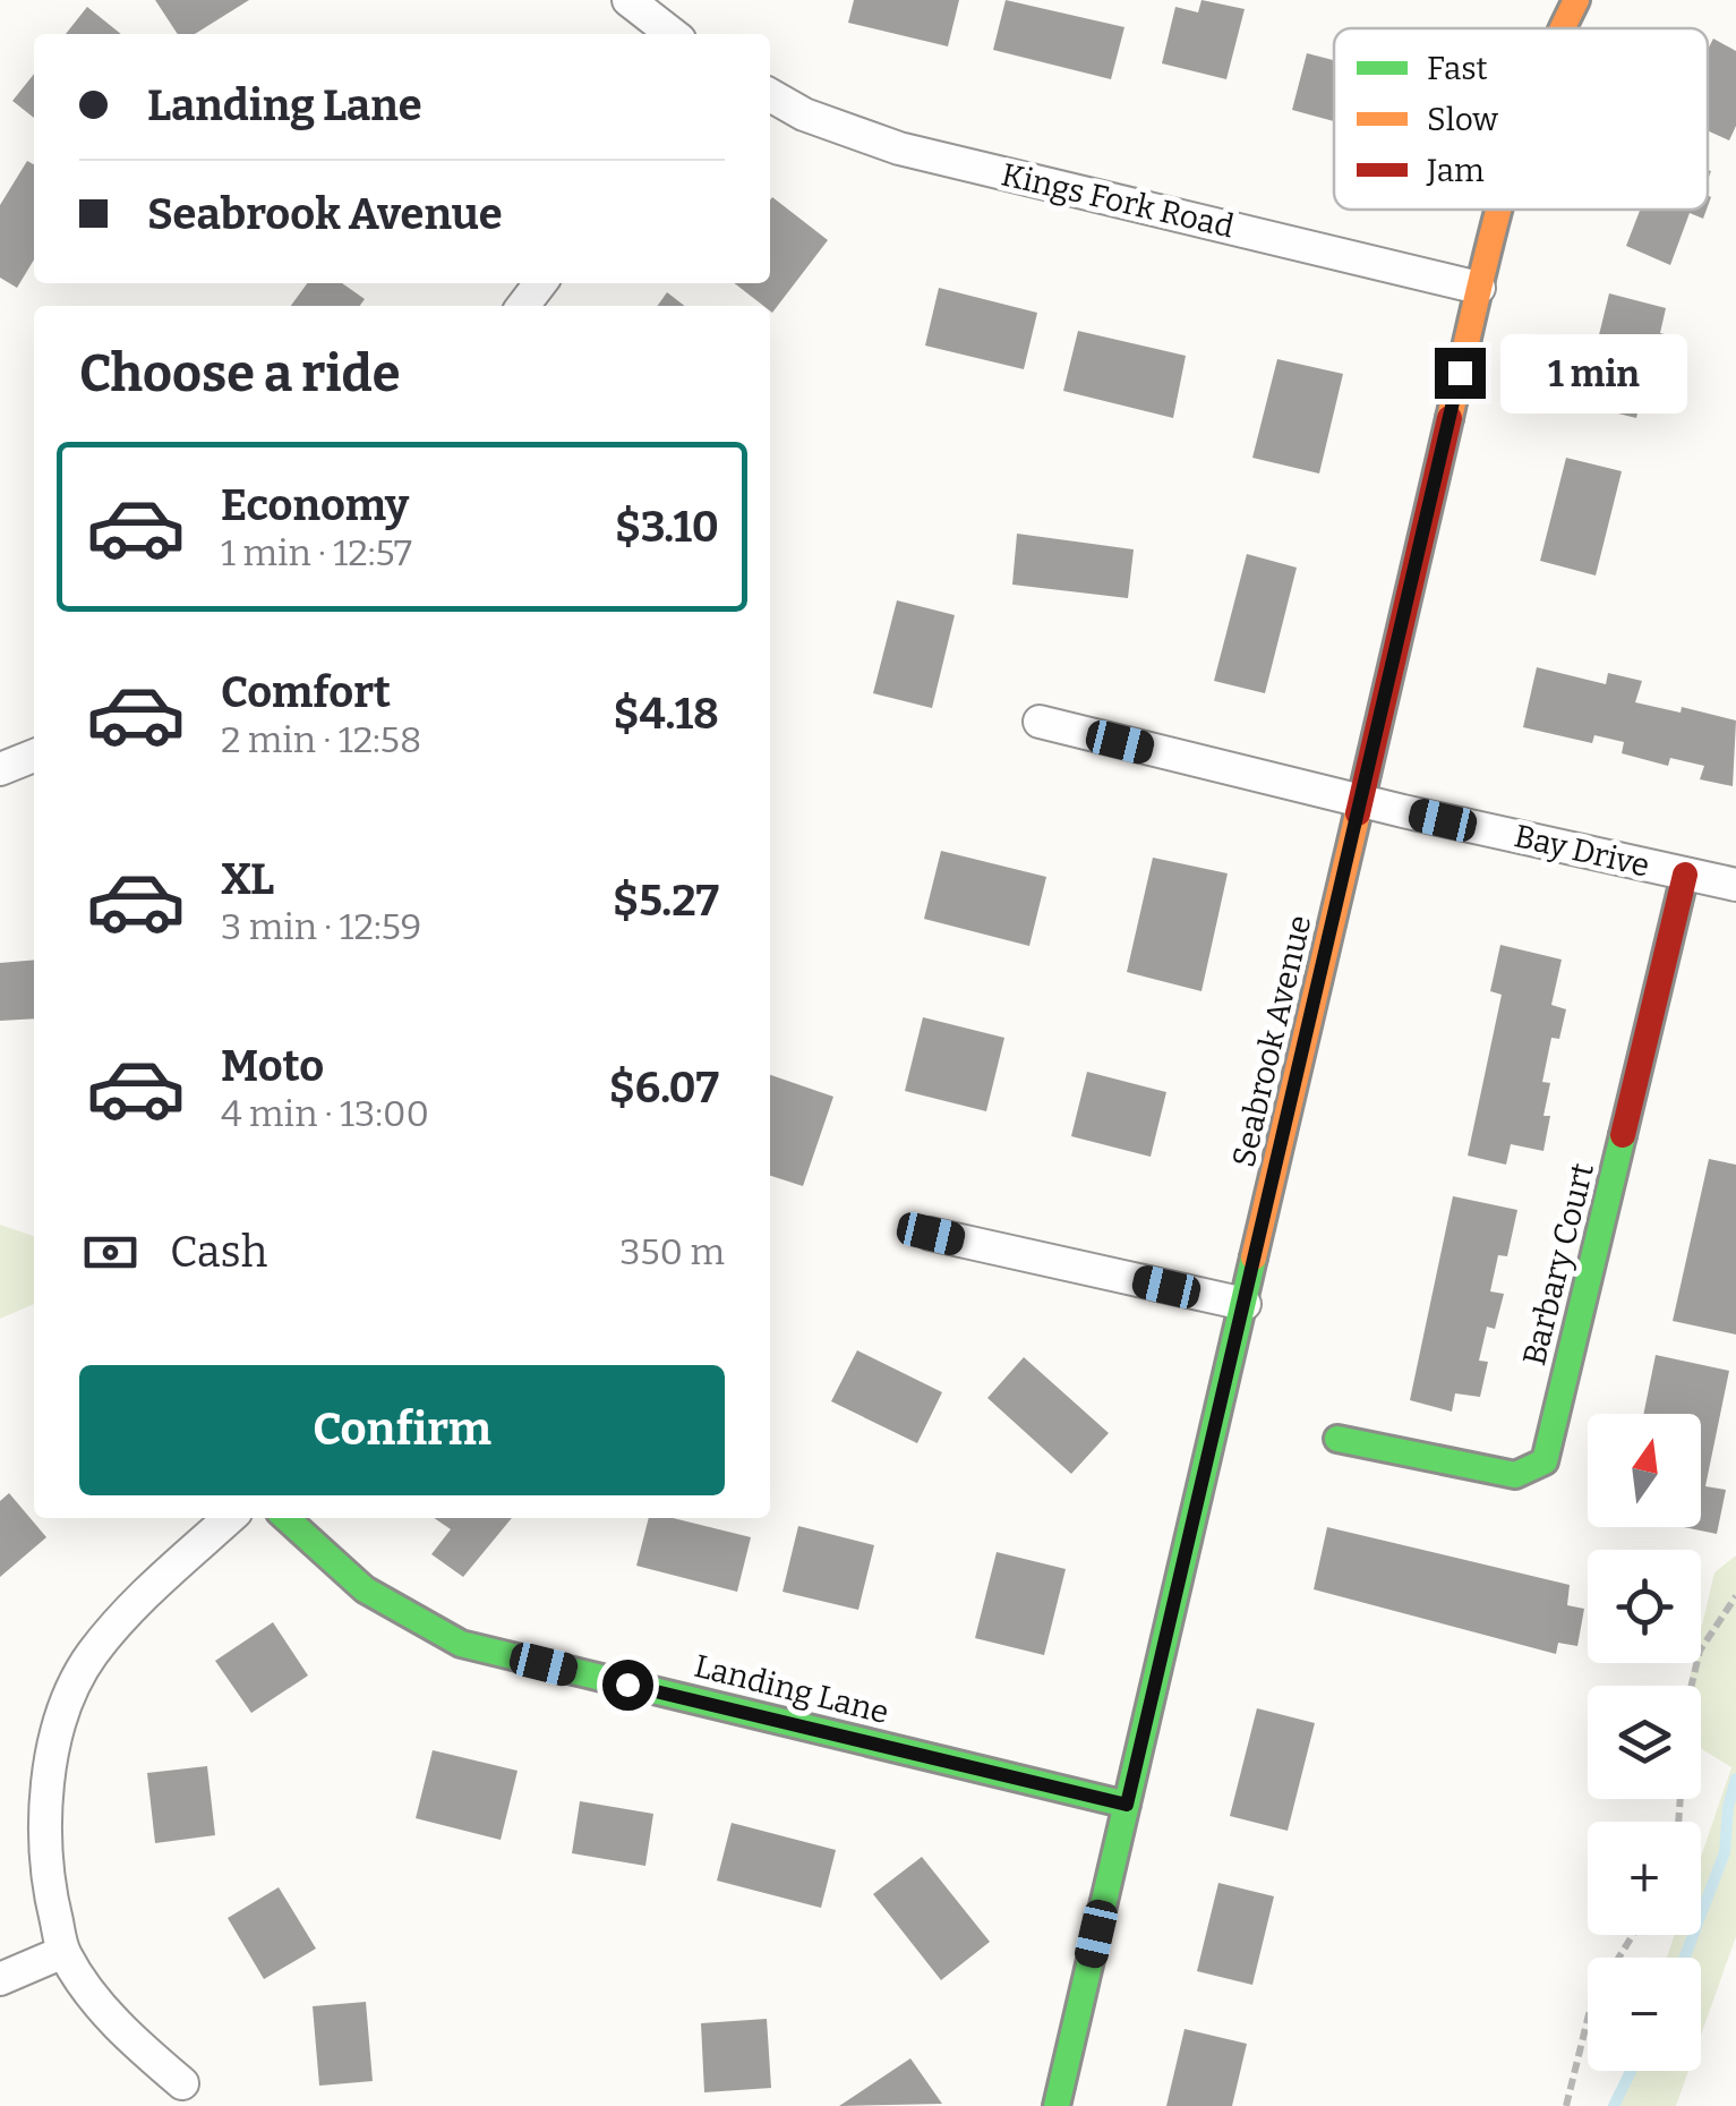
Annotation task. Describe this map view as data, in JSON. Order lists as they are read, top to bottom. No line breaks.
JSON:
{"streets":{"street":["Kings Fork Road","Bay Drive","Seabrook Avenue","Barbary Court","Landing Lane"]},"crossings":[["Kings Fork Road","Seabrook Avenue"],["Bay Drive","Seabrook Avenue"],["Bay Drive","Barbary Court"],["Seabrook Avenue","Landing Lane"]],"legend":["Fast","Slow","Jam"],"north":"top","page":{"banner":["Landing Lane","Seabrook Avenue"],"heading":"Choose a ride","bubble":"1 min","list":[{"name":"Economy","note":"1 min · 12:57","value":"$3.10"},{"name":"Comfort","note":"2 min · 12:58","value":"$4.18"},{"name":"XL","note":"3 min · 12:59","value":"$5.27"},{"name":"Moto","note":"4 min · 13:00","value":"$6.07"}],"pay":["Cash","350 m"],"buttons":"Confirm","map_buttons":["+","−"]}}
